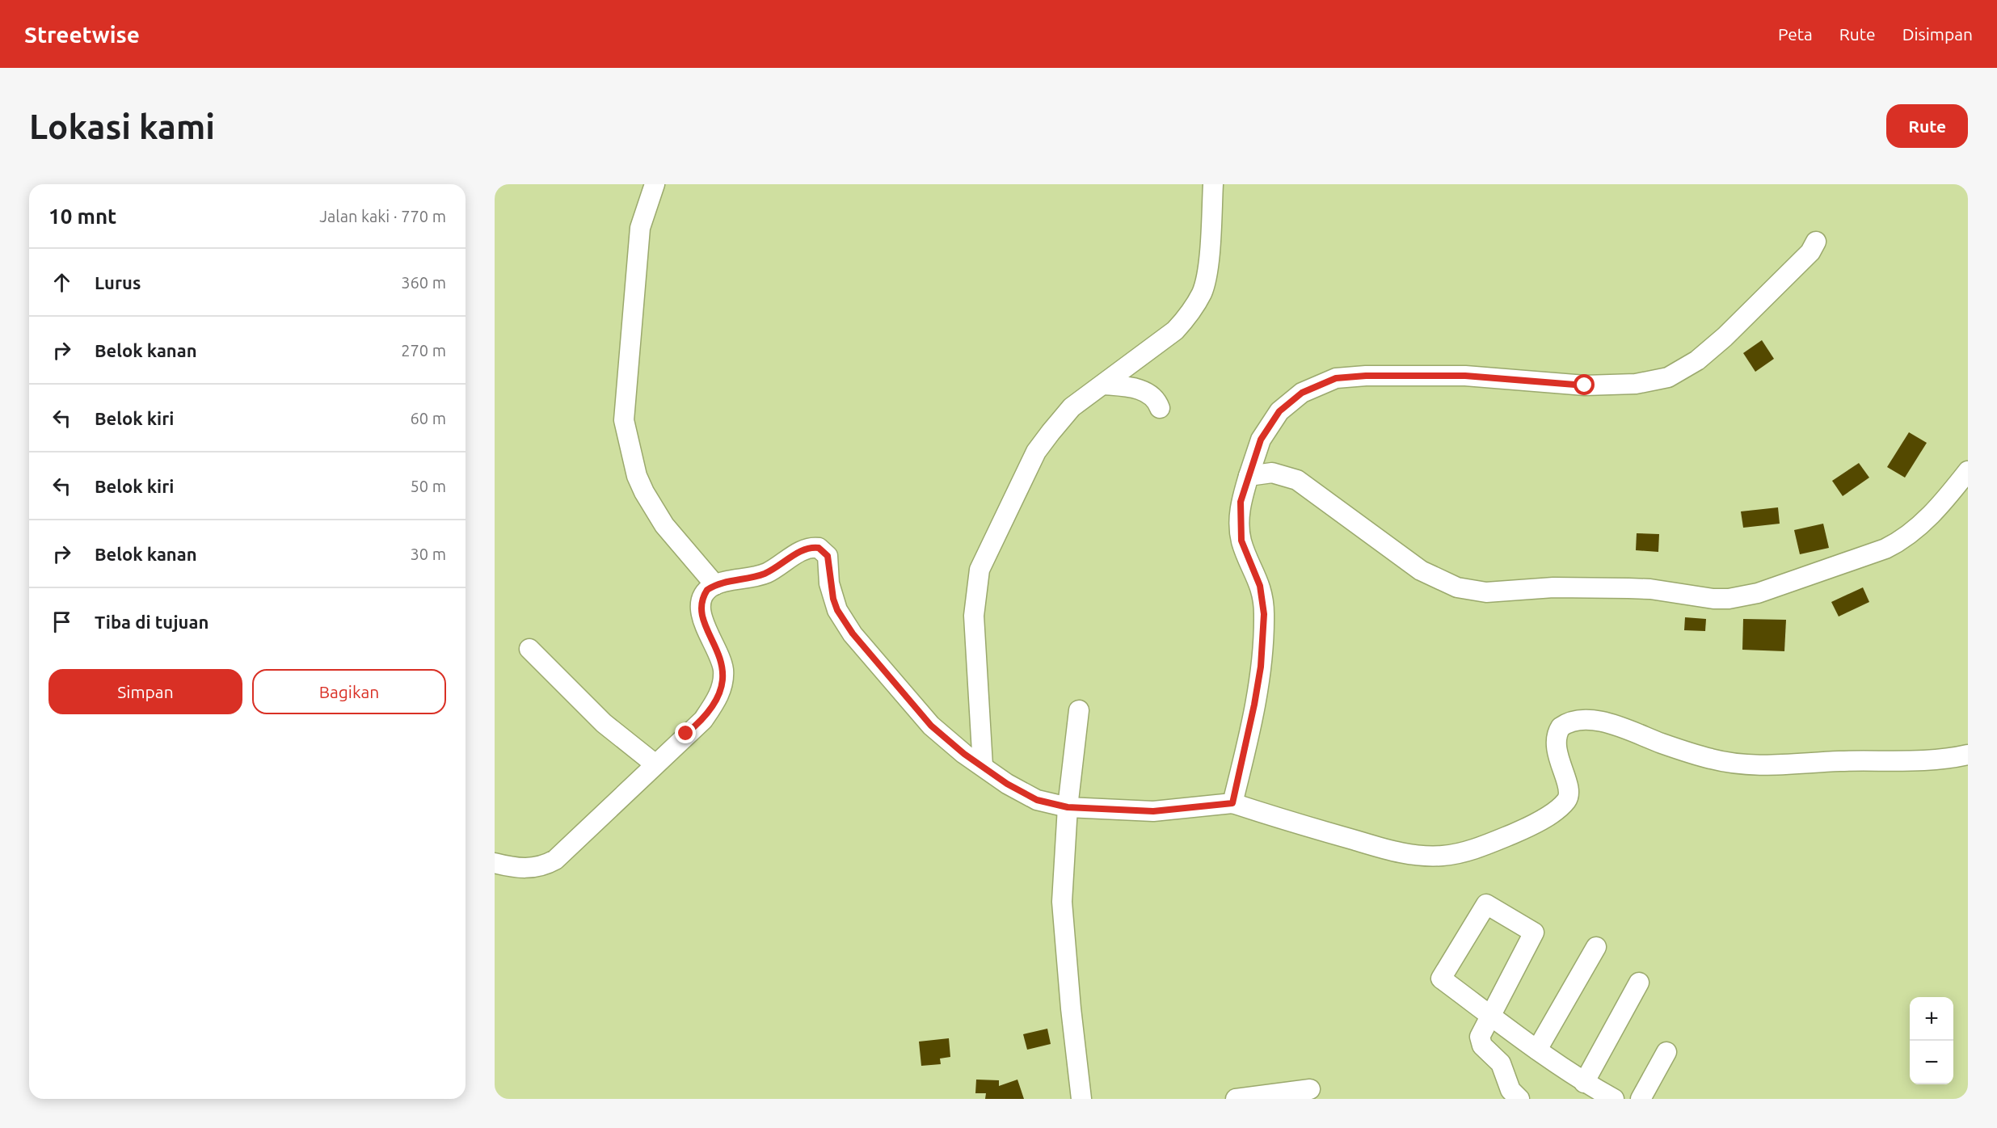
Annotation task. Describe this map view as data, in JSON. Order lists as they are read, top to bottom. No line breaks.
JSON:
{"page":{"header":"Streetwise","nav":["Peta","Rute","Disimpan"],"buttons":["Rute",["Simpan","Bagikan"]],"title":"Lokasi kami","heading":["10 mnt","Jalan kaki · 770 m"],"list":[["Lurus","360 m"],["Belok kanan","270 m"],["Belok kiri","60 m"],["Belok kiri","50 m"],["Belok kanan","30 m"],"Tiba di tujuan"],"map_buttons":["+","−"]}}
